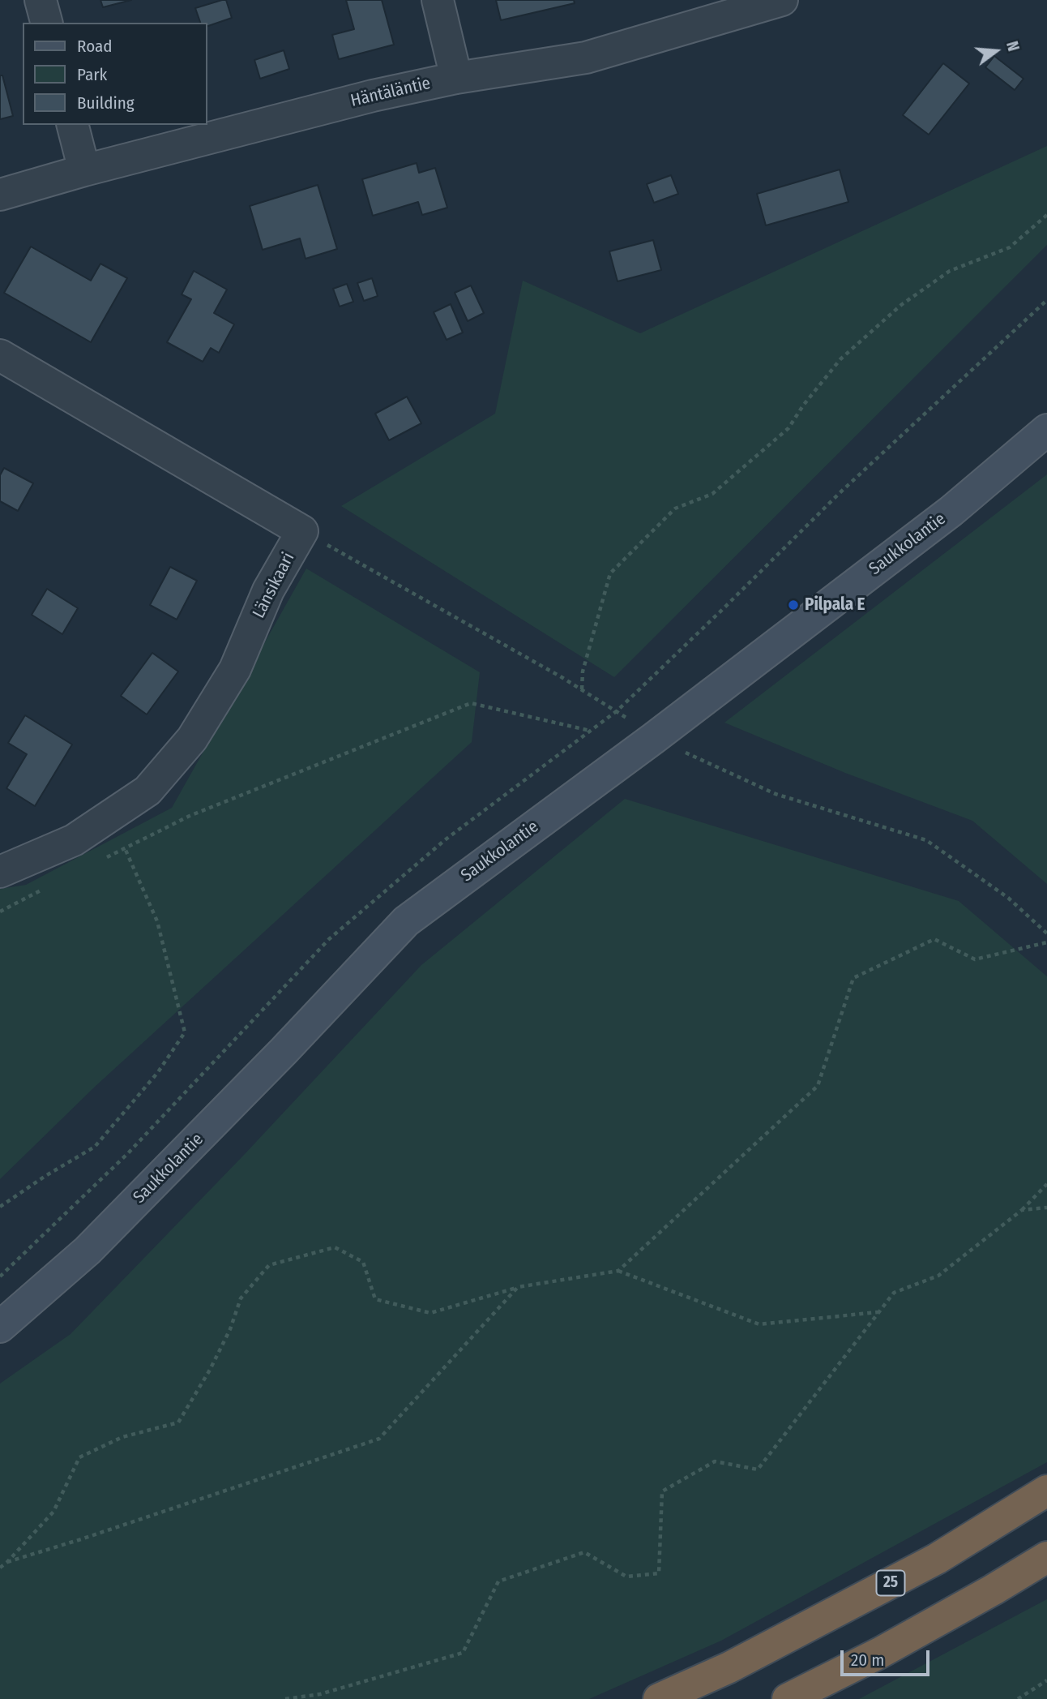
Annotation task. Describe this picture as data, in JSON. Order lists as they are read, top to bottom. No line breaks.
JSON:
{"streets":{"highway":["25"],"street":["Häntäläntie","Saukkolantie","Länsikaari"]},"places":["Pilpala E"],"legend":["Road","Park","Building"],"scale_bar":"20 m","north":"right"}
